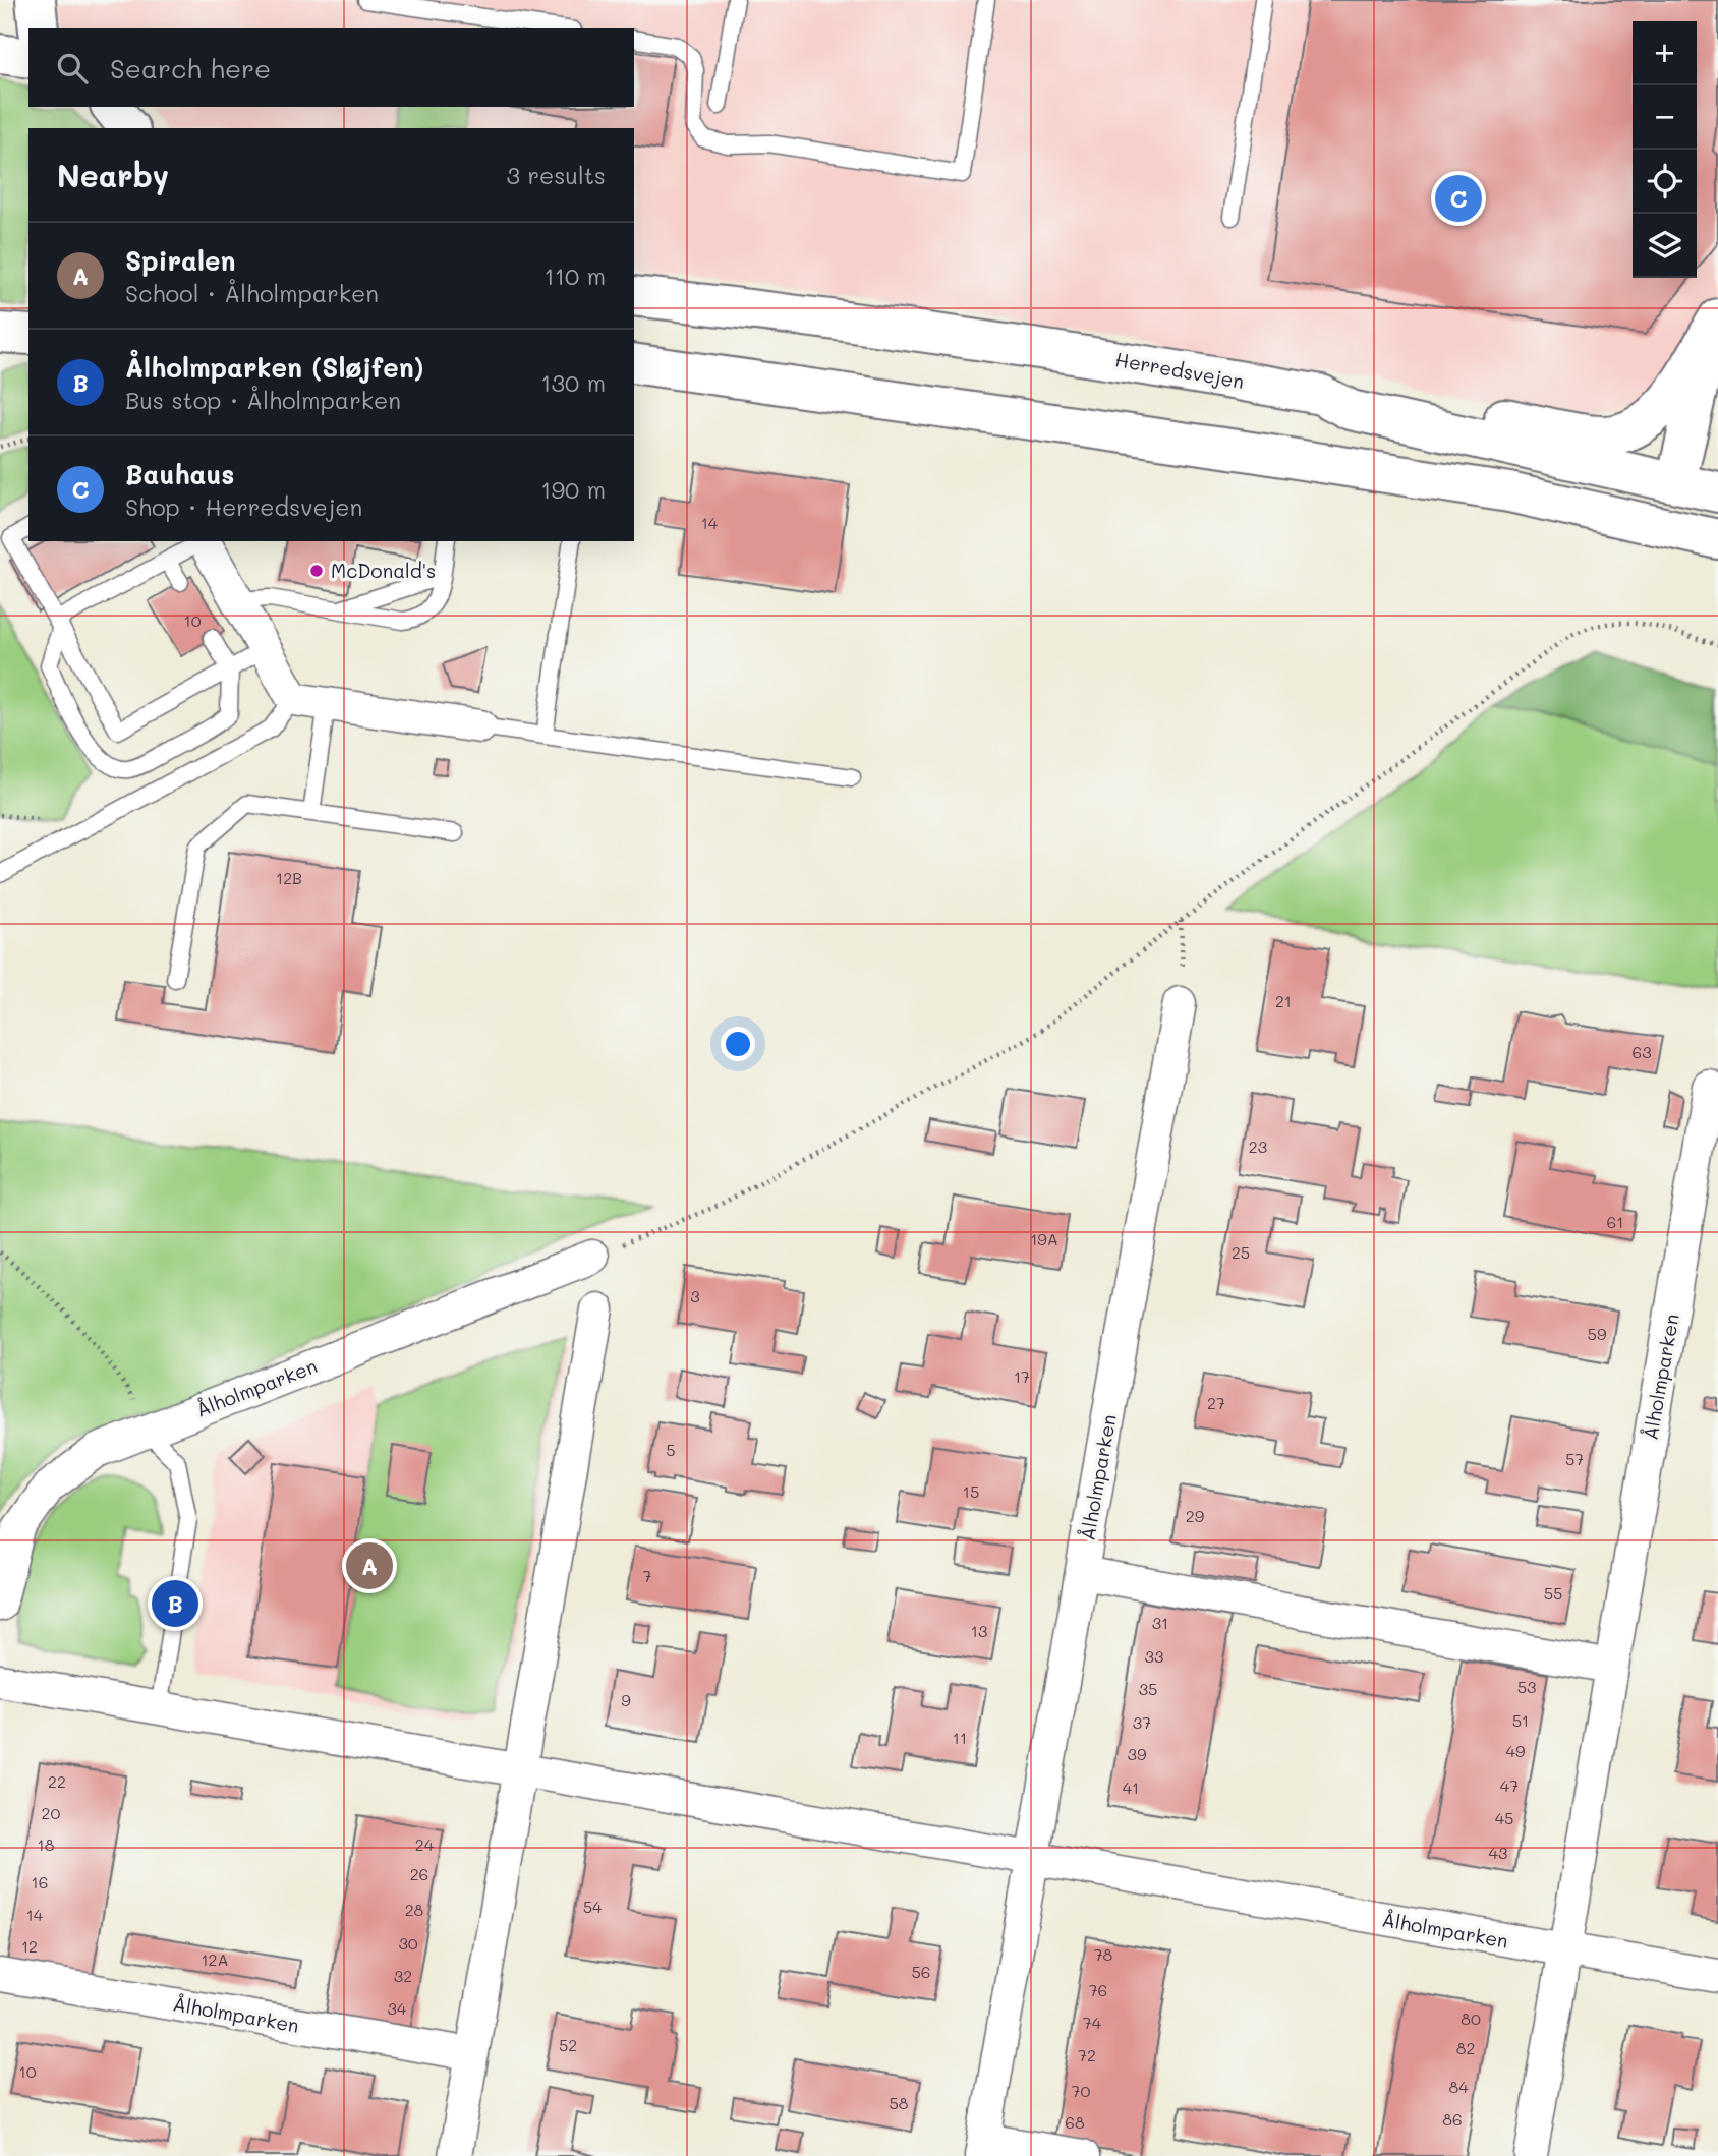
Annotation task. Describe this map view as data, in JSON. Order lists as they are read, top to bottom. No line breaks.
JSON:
{"streets":{"street":["Herredsvejen","Ålholmparken"]},"places":["McDonald's"],"house_numbers":["14","10","12B","21","63","23","61","19A","25","3","59","17","27","5","57","15","29","7","55","31","13","33","53","35","9","51","37","11","49","39","22","47","41","20","45","18","24","43","26","16","54","28","14","30","12","78","12A","56","32","76","34","80","74","52","82","72","10","84","70","58","86","68"],"page":{"map_buttons":["+","−"],"search":"Search here","heading":["Nearby","3 results"],"pins":["C","A","B"],"list":[{"mark":"A","name":"Spiralen","note":"School · Ålholmparken","value":"110 m"},{"mark":"B","name":"Ålholmparken (Sløjfen)","note":"Bus stop · Ålholmparken","value":"130 m"},{"mark":"C","name":"Bauhaus","note":"Shop · Herredsvejen","value":"190 m"}]}}
